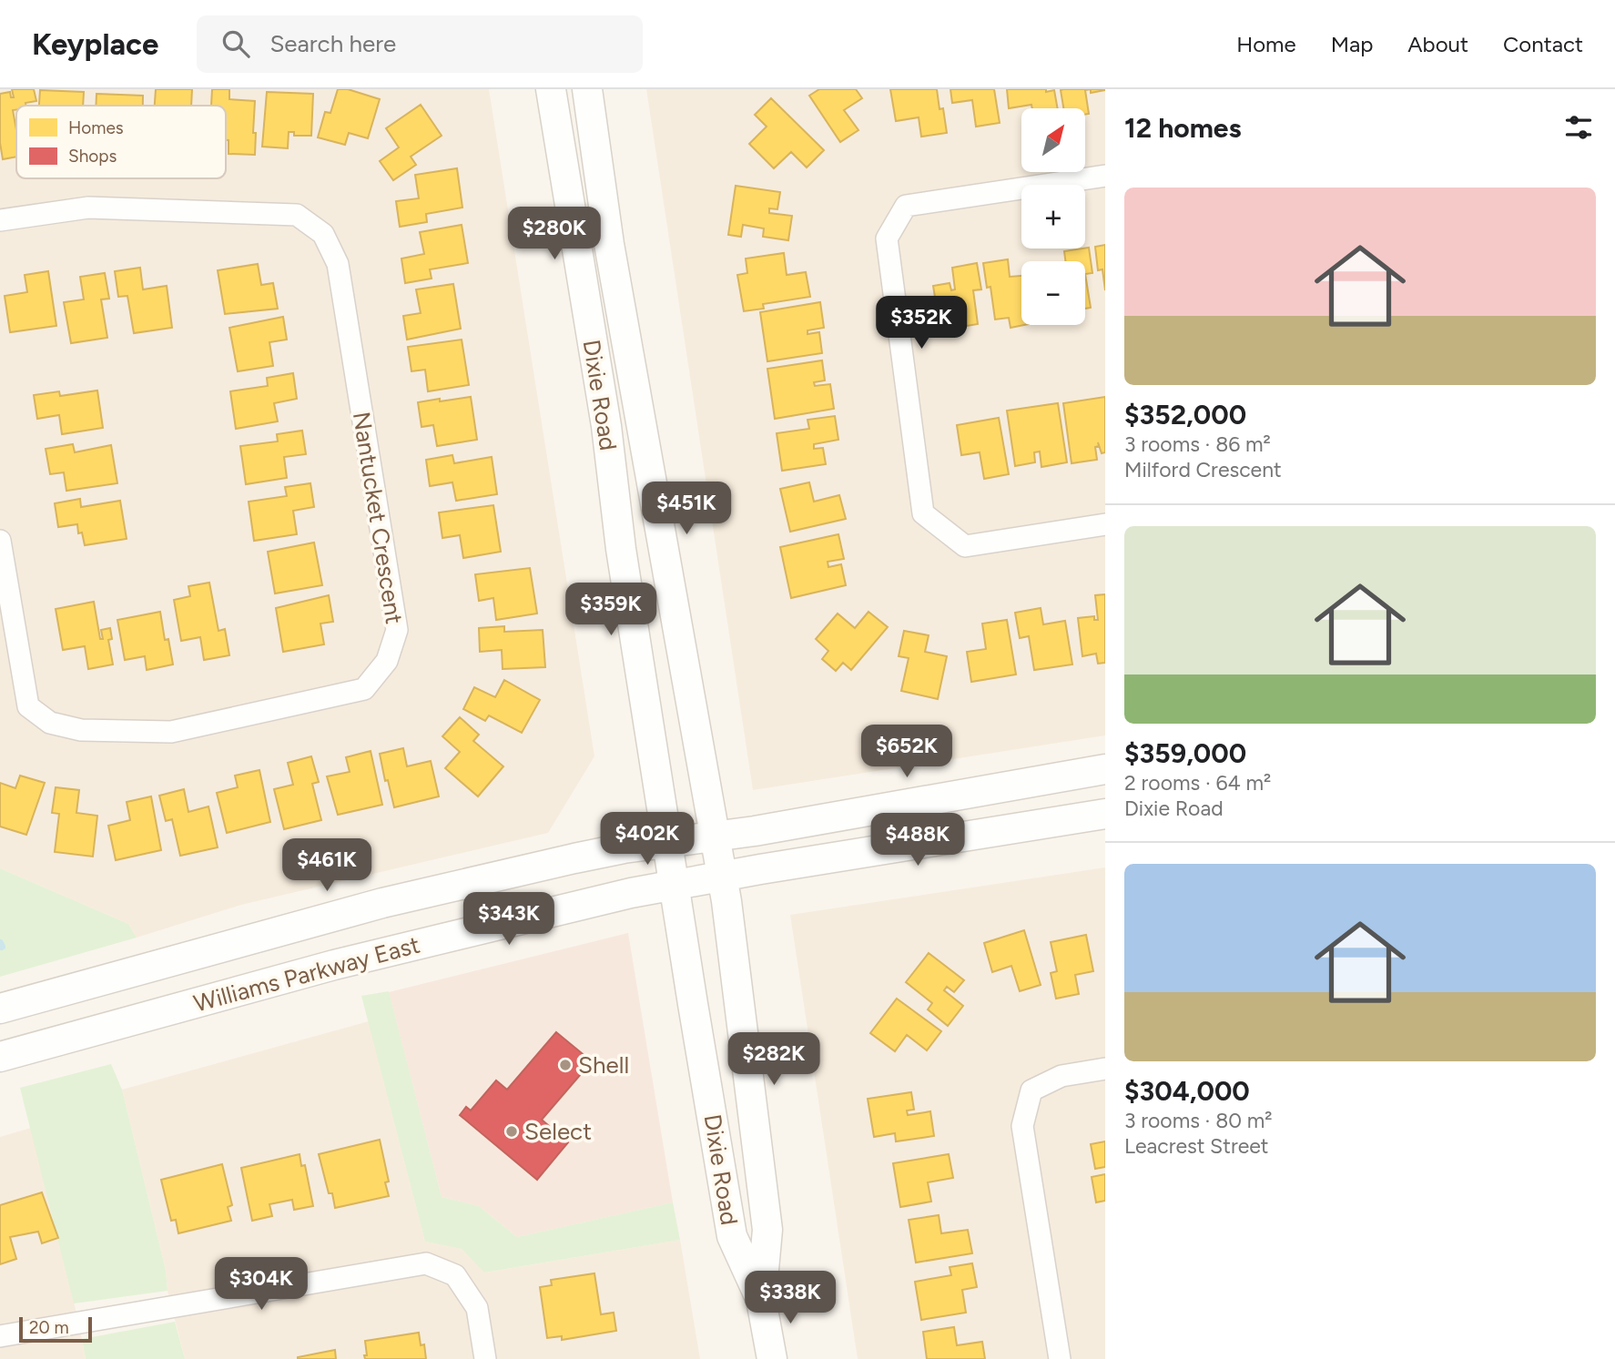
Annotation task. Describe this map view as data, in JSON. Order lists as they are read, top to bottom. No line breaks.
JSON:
{"streets":{"main road":["Dixie Road","Williams Parkway East"],"street":["Nantucket Crescent"]},"crossings":[["Dixie Road","Williams Parkway East"]],"places":["Shell","Select"],"legend":["Homes","Shops"],"scale_bar":"20 m","north":"top right","page":{"header":"Keyplace","search":"Search here","nav":["Home","Map","About","Contact"],"heading":"12 homes","map_buttons":["+","−"],"list":[{"name":"$352,000","note":"3 rooms · 86 m² · Milford Crescent"},{"name":"$359,000","note":"2 rooms · 64 m² · Dixie Road"},{"name":"$304,000","note":"3 rooms · 80 m² · Leacrest Street"}],"price":["$280K","$352K","$451K","$359K","$652K","$402K","$488K","$461K","$343K","$282K","$304K","$338K"],"scale":"20 m"}}
